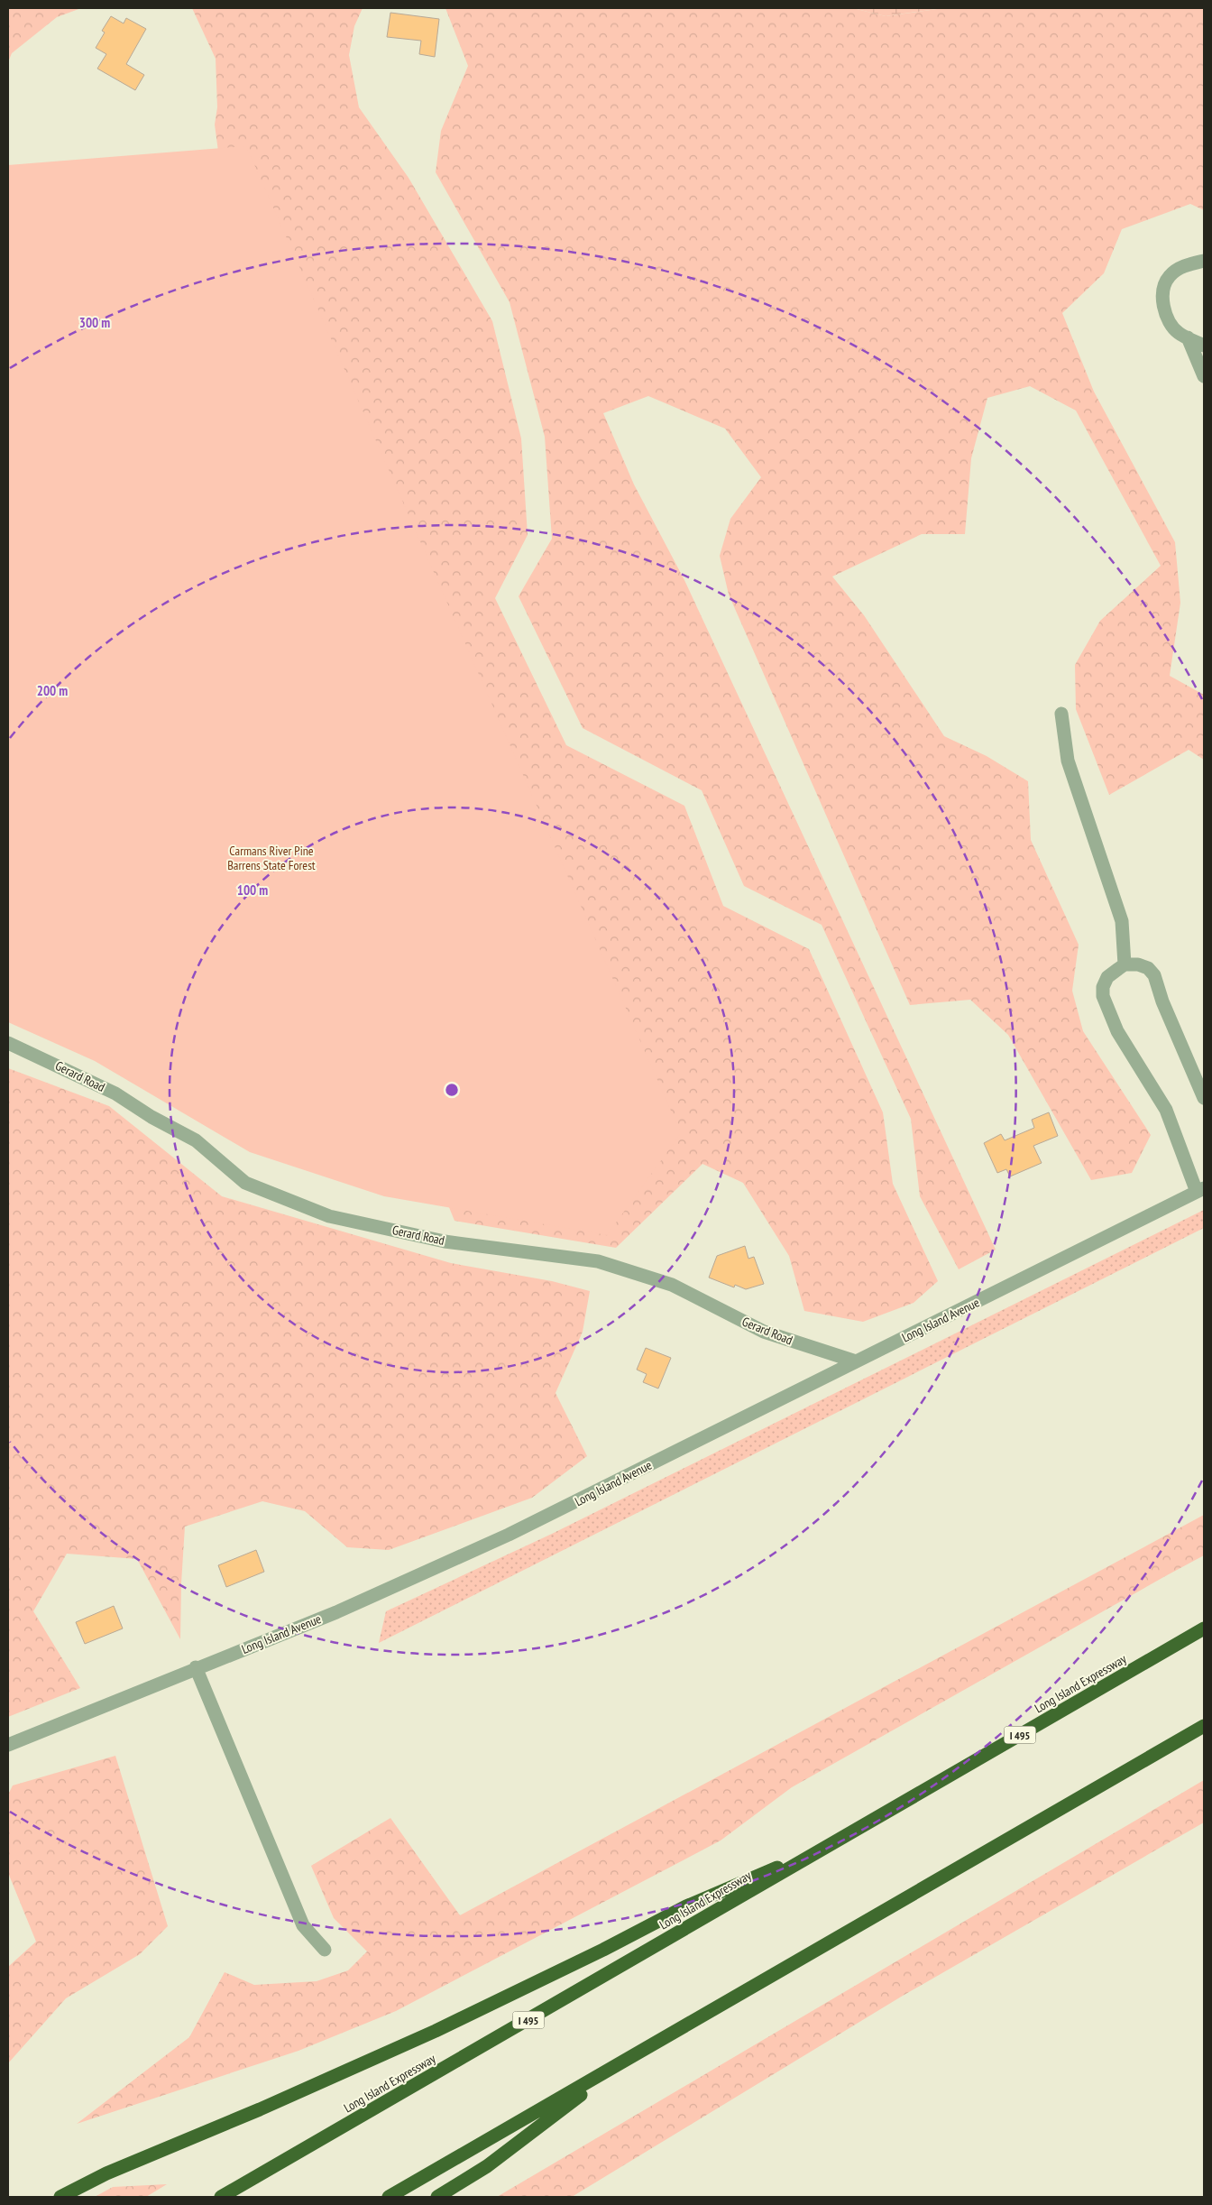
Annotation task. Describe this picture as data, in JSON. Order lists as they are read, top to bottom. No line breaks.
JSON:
{"streets":{"highway":["Long Island Expressway","I 495"],"street":["Gerard Road","Long Island Avenue"]},"crossings":[["Gerard Road","Long Island Avenue"]],"parks":["Carmans River Pine Barrens State Forest"],"rings":["300 m","200 m","100 m"]}
